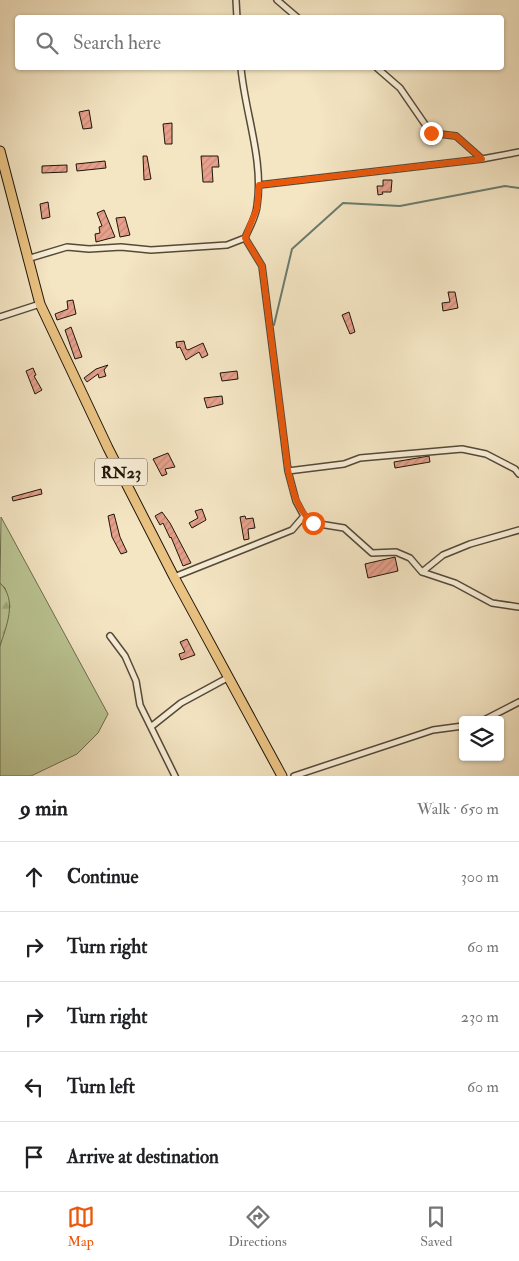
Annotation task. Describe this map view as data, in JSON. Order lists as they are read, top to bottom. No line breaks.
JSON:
{"streets":{"main road":["RN23"]},"page":{"search":"Search here","heading":["9 min","Walk · 650 m"],"list":[["Continue","300 m"],["Turn right","60 m"],["Turn right","230 m"],["Turn left","60 m"],"Arrive at destination"],"nav":["Map","Directions","Saved"]}}
